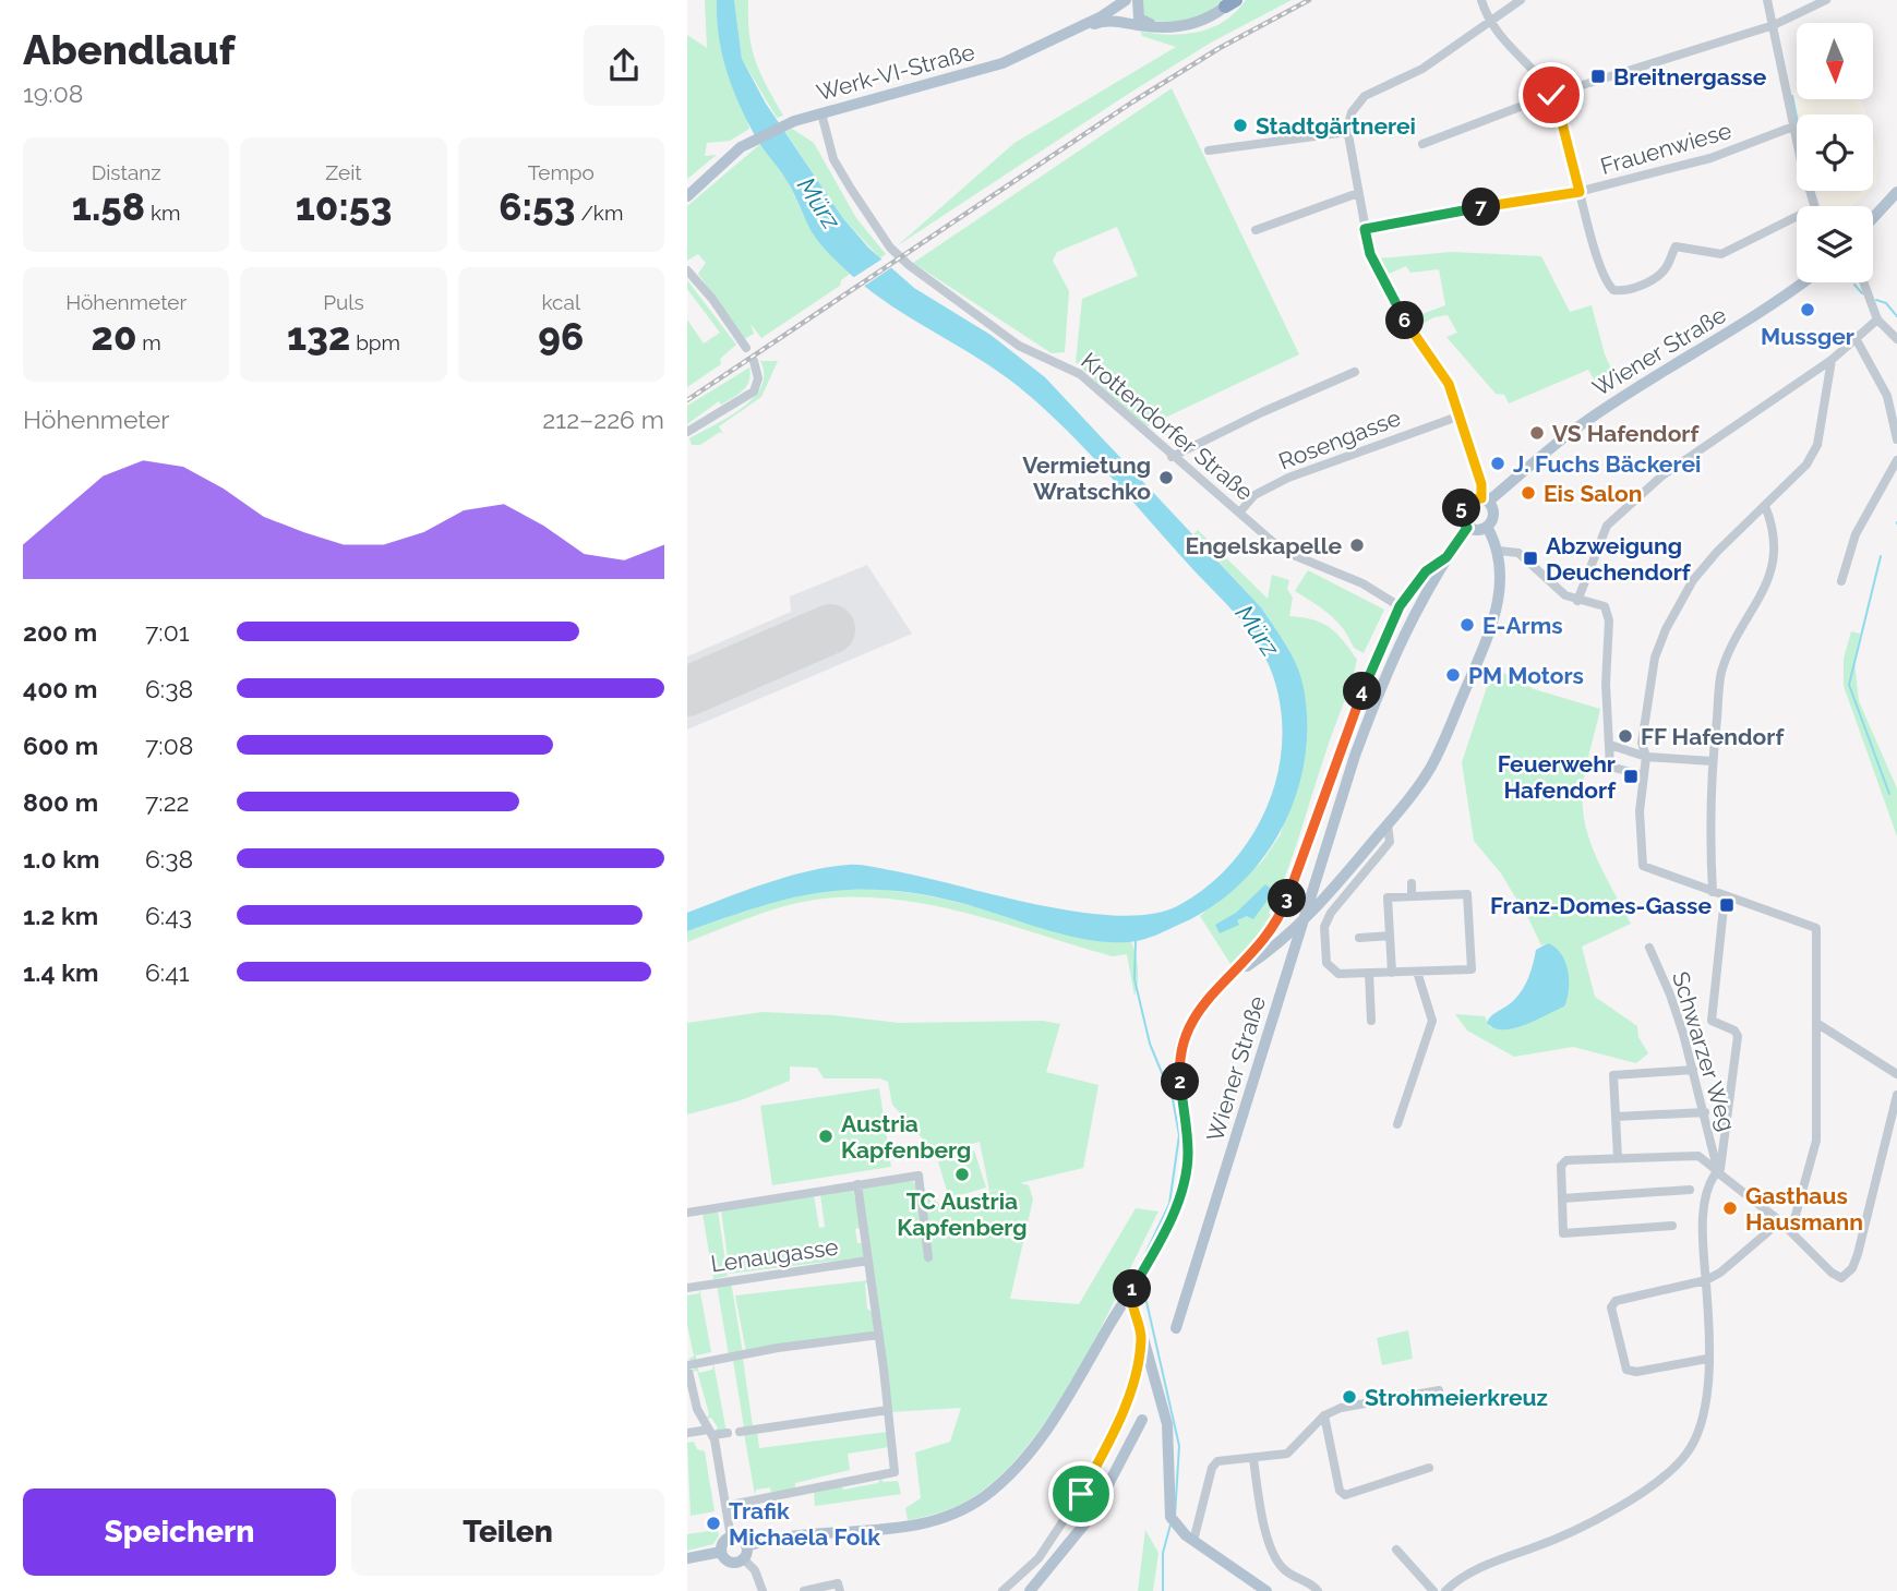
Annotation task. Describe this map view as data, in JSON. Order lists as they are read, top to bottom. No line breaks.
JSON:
{"streets":{"main road":["Werk-VI-Straße","Wiener Straße"],"street":["Frauenwiese","Krottendorfer Straße","Rosengasse","Schwarzer Weg","Lenaugasse"]},"crossings":[["Werk-VI-Straße","Krottendorfer Straße"],["Krottendorfer Straße","Rosengasse"]],"water":["Mürz"],"places":{"transit":["Breitnergasse","Abzweigung Deuchendorf","Feuerwehr Hafendorf","Franz-Domes-Gasse"],"other":["Stadtgärtnerei","Mussger","VS Hafendorf","J. Fuchs Bäckerei","Vermietung Wratschko","Eis Salon","Engelskapelle","E-Arms","PM Motors","FF Hafendorf","Austria Kapfenberg","TC Austria Kapfenberg","Gasthaus Hausmann","Strohmeierkreuz","Trafik Michaela Folk"]},"north":"bottom","page":{"heading":["Abendlauf","19:08"],"stats":[["Distanz","1.58 km"],["Zeit","10:53"],["Tempo","6:53 /km"],["Höhenmeter","20 m"],["Puls","132 bpm"],["kcal","96"]],"pins":["7","6","5","4","3","2","1"],"chart":["Höhenmeter","212–226 m"],"list":[{"name":"200 m","note":"7:01"},{"name":"400 m","note":"6:38"},{"name":"600 m","note":"7:08"},{"name":"800 m","note":"7:22"},{"name":"1.0 km","note":"6:38"},{"name":"1.2 km","note":"6:43"},{"name":"1.4 km","note":"6:41"}],"buttons":["Speichern","Teilen"]}}
